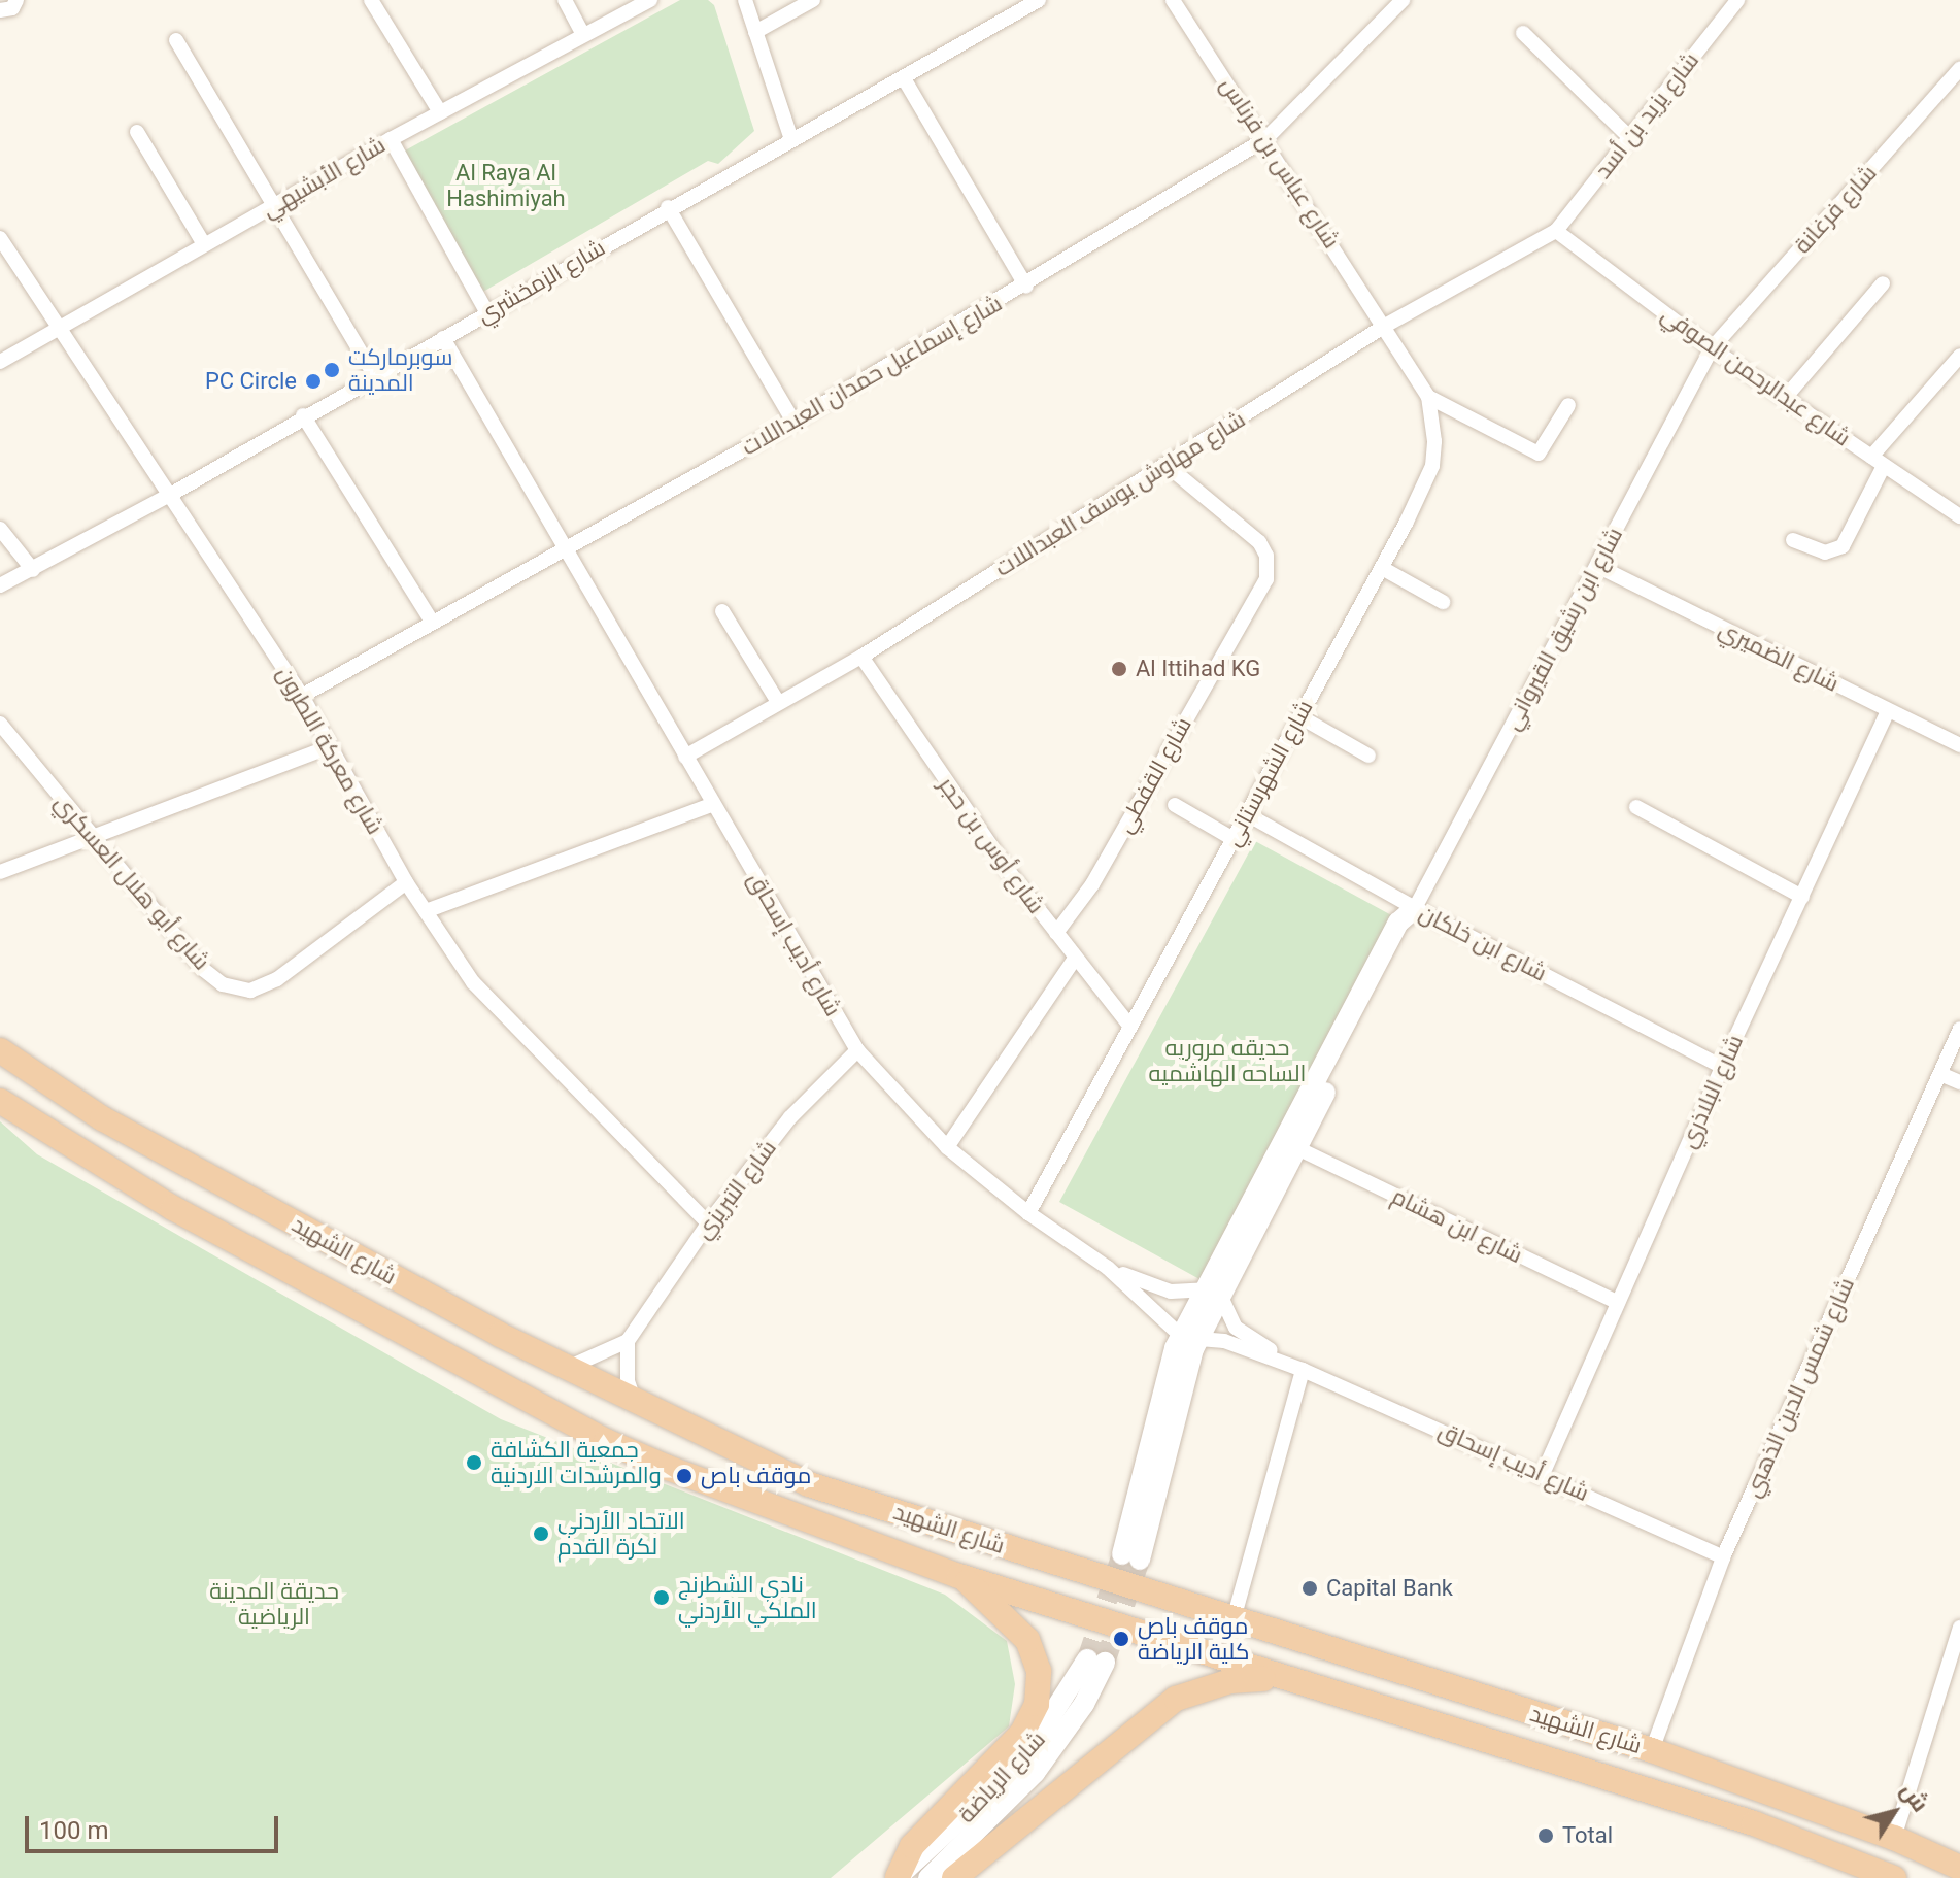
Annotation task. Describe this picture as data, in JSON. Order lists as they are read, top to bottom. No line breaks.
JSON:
{"streets":{"highway":["شارع الشهيد"],"main road":["شارع ابن رشيق القيرواني","شارع الرياضة"],"street":["شارع يزيد بن أسد","شارع عباس بن فرناس","شارع الأبشيهي","شارع فرغانة","شارع الزمخشري","شارع إسماعيل حمدان العبداللات","شارع عبدالرحمن الصوفي","شارع مهاوش يوسف العبداللات","شارع الضميري","شارع معركة اللطرون","شارع الشهرستاني","شارع القفطي","شارع أوس بن حجر","شارع أبو هلال العسكري","شارع ابن خلكان","شارع أديب إسحاق","شارع البلاذري","شارع التبريزي","شارع ابن هشام","شارع شمس الدين الذهبي"]},"crossings":[["شارع يزيد بن أسد","شارع عبدالرحمن الصوفي"],["شارع يزيد بن أسد","شارع مهاوش يوسف العبداللات"],["شارع عباس بن فرناس","شارع إسماعيل حمدان العبداللات"],["شارع عباس بن فرناس","شارع مهاوش يوسف العبداللات"],["شارع عباس بن فرناس","شارع الشهرستاني"],["شارع الأبشيهي","شارع معركة اللطرون"],["شارع فرغانة","شارع عبدالرحمن الصوفي"],["شارع فرغانة","شارع ابن رشيق القيرواني"],["شارع الزمخشري","شارع معركة اللطرون"],["شارع الزمخشري","شارع أديب إسحاق"],["شارع إسماعيل حمدان العبداللات","شارع معركة اللطرون"],["شارع إسماعيل حمدان العبداللات","شارع أديب إسحاق"],["شارع عبدالرحمن الصوفي","شارع مهاوش يوسف العبداللات"],["شارع عبدالرحمن الصوفي","شارع ابن رشيق القيرواني"],["شارع مهاوش يوسف العبداللات","شارع الشهرستاني"],["شارع مهاوش يوسف العبداللات","شارع القفطي"],["شارع مهاوش يوسف العبداللات","شارع أوس بن حجر"],["شارع مهاوش يوسف العبداللات","شارع أديب إسحاق"],["شارع ابن رشيق القيرواني","شارع الضميري"],["شارع ابن رشيق القيرواني","شارع ابن خلكان"],["شارع ابن رشيق القيرواني","شارع أديب إسحاق"],["شارع ابن رشيق القيرواني","شارع ابن هشام"],["شارع الضميري","شارع البلاذري"],["شارع معركة اللطرون","شارع أبو هلال العسكري"],["شارع معركة اللطرون","شارع التبريزي"],["شارع الشهرستاني","شارع أوس بن حجر"],["شارع الشهرستاني","شارع ابن خلكان"],["شارع الشهرستاني","شارع أديب إسحاق"],["شارع القفطي","شارع أوس بن حجر"],["شارع ابن خلكان","شارع البلاذري"],["شارع أديب إسحاق","شارع البلاذري"],["شارع أديب إسحاق","شارع التبريزي"],["شارع أديب إسحاق","شارع شمس الدين الذهبي"],["شارع البلاذري","شارع ابن هشام"],["شارع الشهيد","شارع شمس الدين الذهبي"]],"parks":["Al Raya Al Hashimiyah","حديقه مروريه الساحه الهاشميه","حديقة المدينة الرياضية"],"places":["سوبرماركت المدينة","PC Circle","Al Ittihad KG","جمعية الكشافة والمرشدات الاردنية","موقف باص","الاتحاد الأردني لكرة القدم","Capital Bank","نادي الشطرنج الملكي الأردني","موقف باص كلية الرياضة","Total"],"scale_bar":"100 m","north":"top right"}
